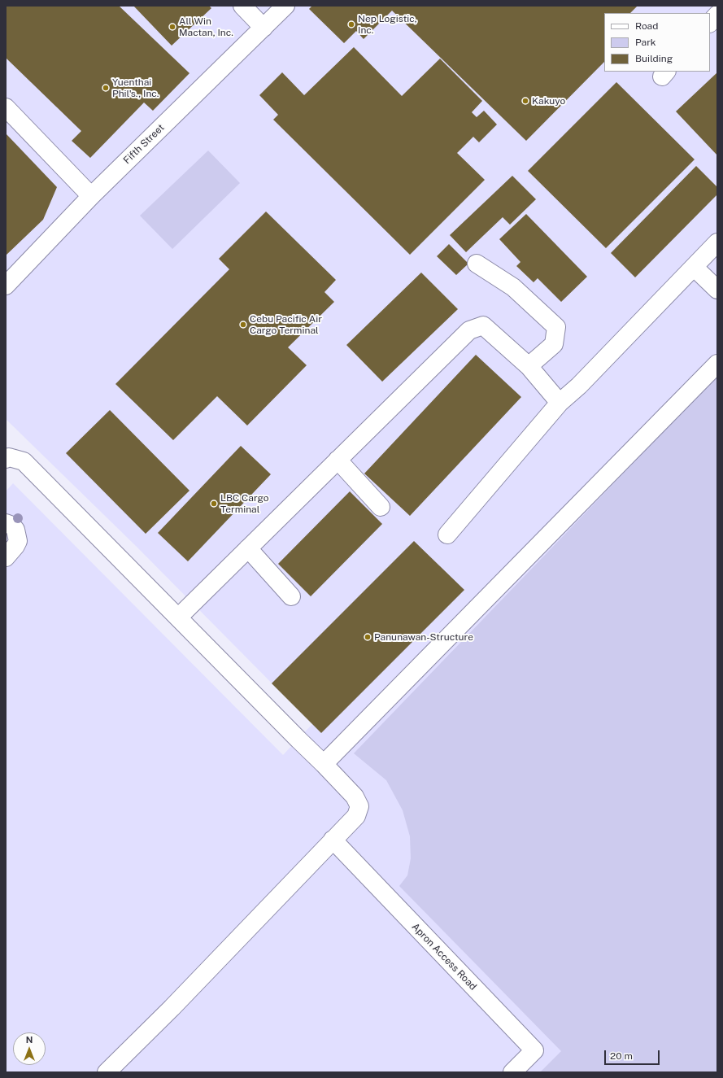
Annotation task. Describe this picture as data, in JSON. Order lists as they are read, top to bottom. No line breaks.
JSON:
{"streets":{"street":["Fifth Street","Apron Access Road"]},"places":["Nep Logistic, Inc.","All Win Mactan, Inc.","Yuenthai Phil's., Inc.","Kakuyo","Cebu Pacific Air Cargo Terminal","LBC Cargo Terminal","Panunawan-Structure"],"legend":["Road","Park","Building"],"scale_bar":"20 m","north":"top"}
